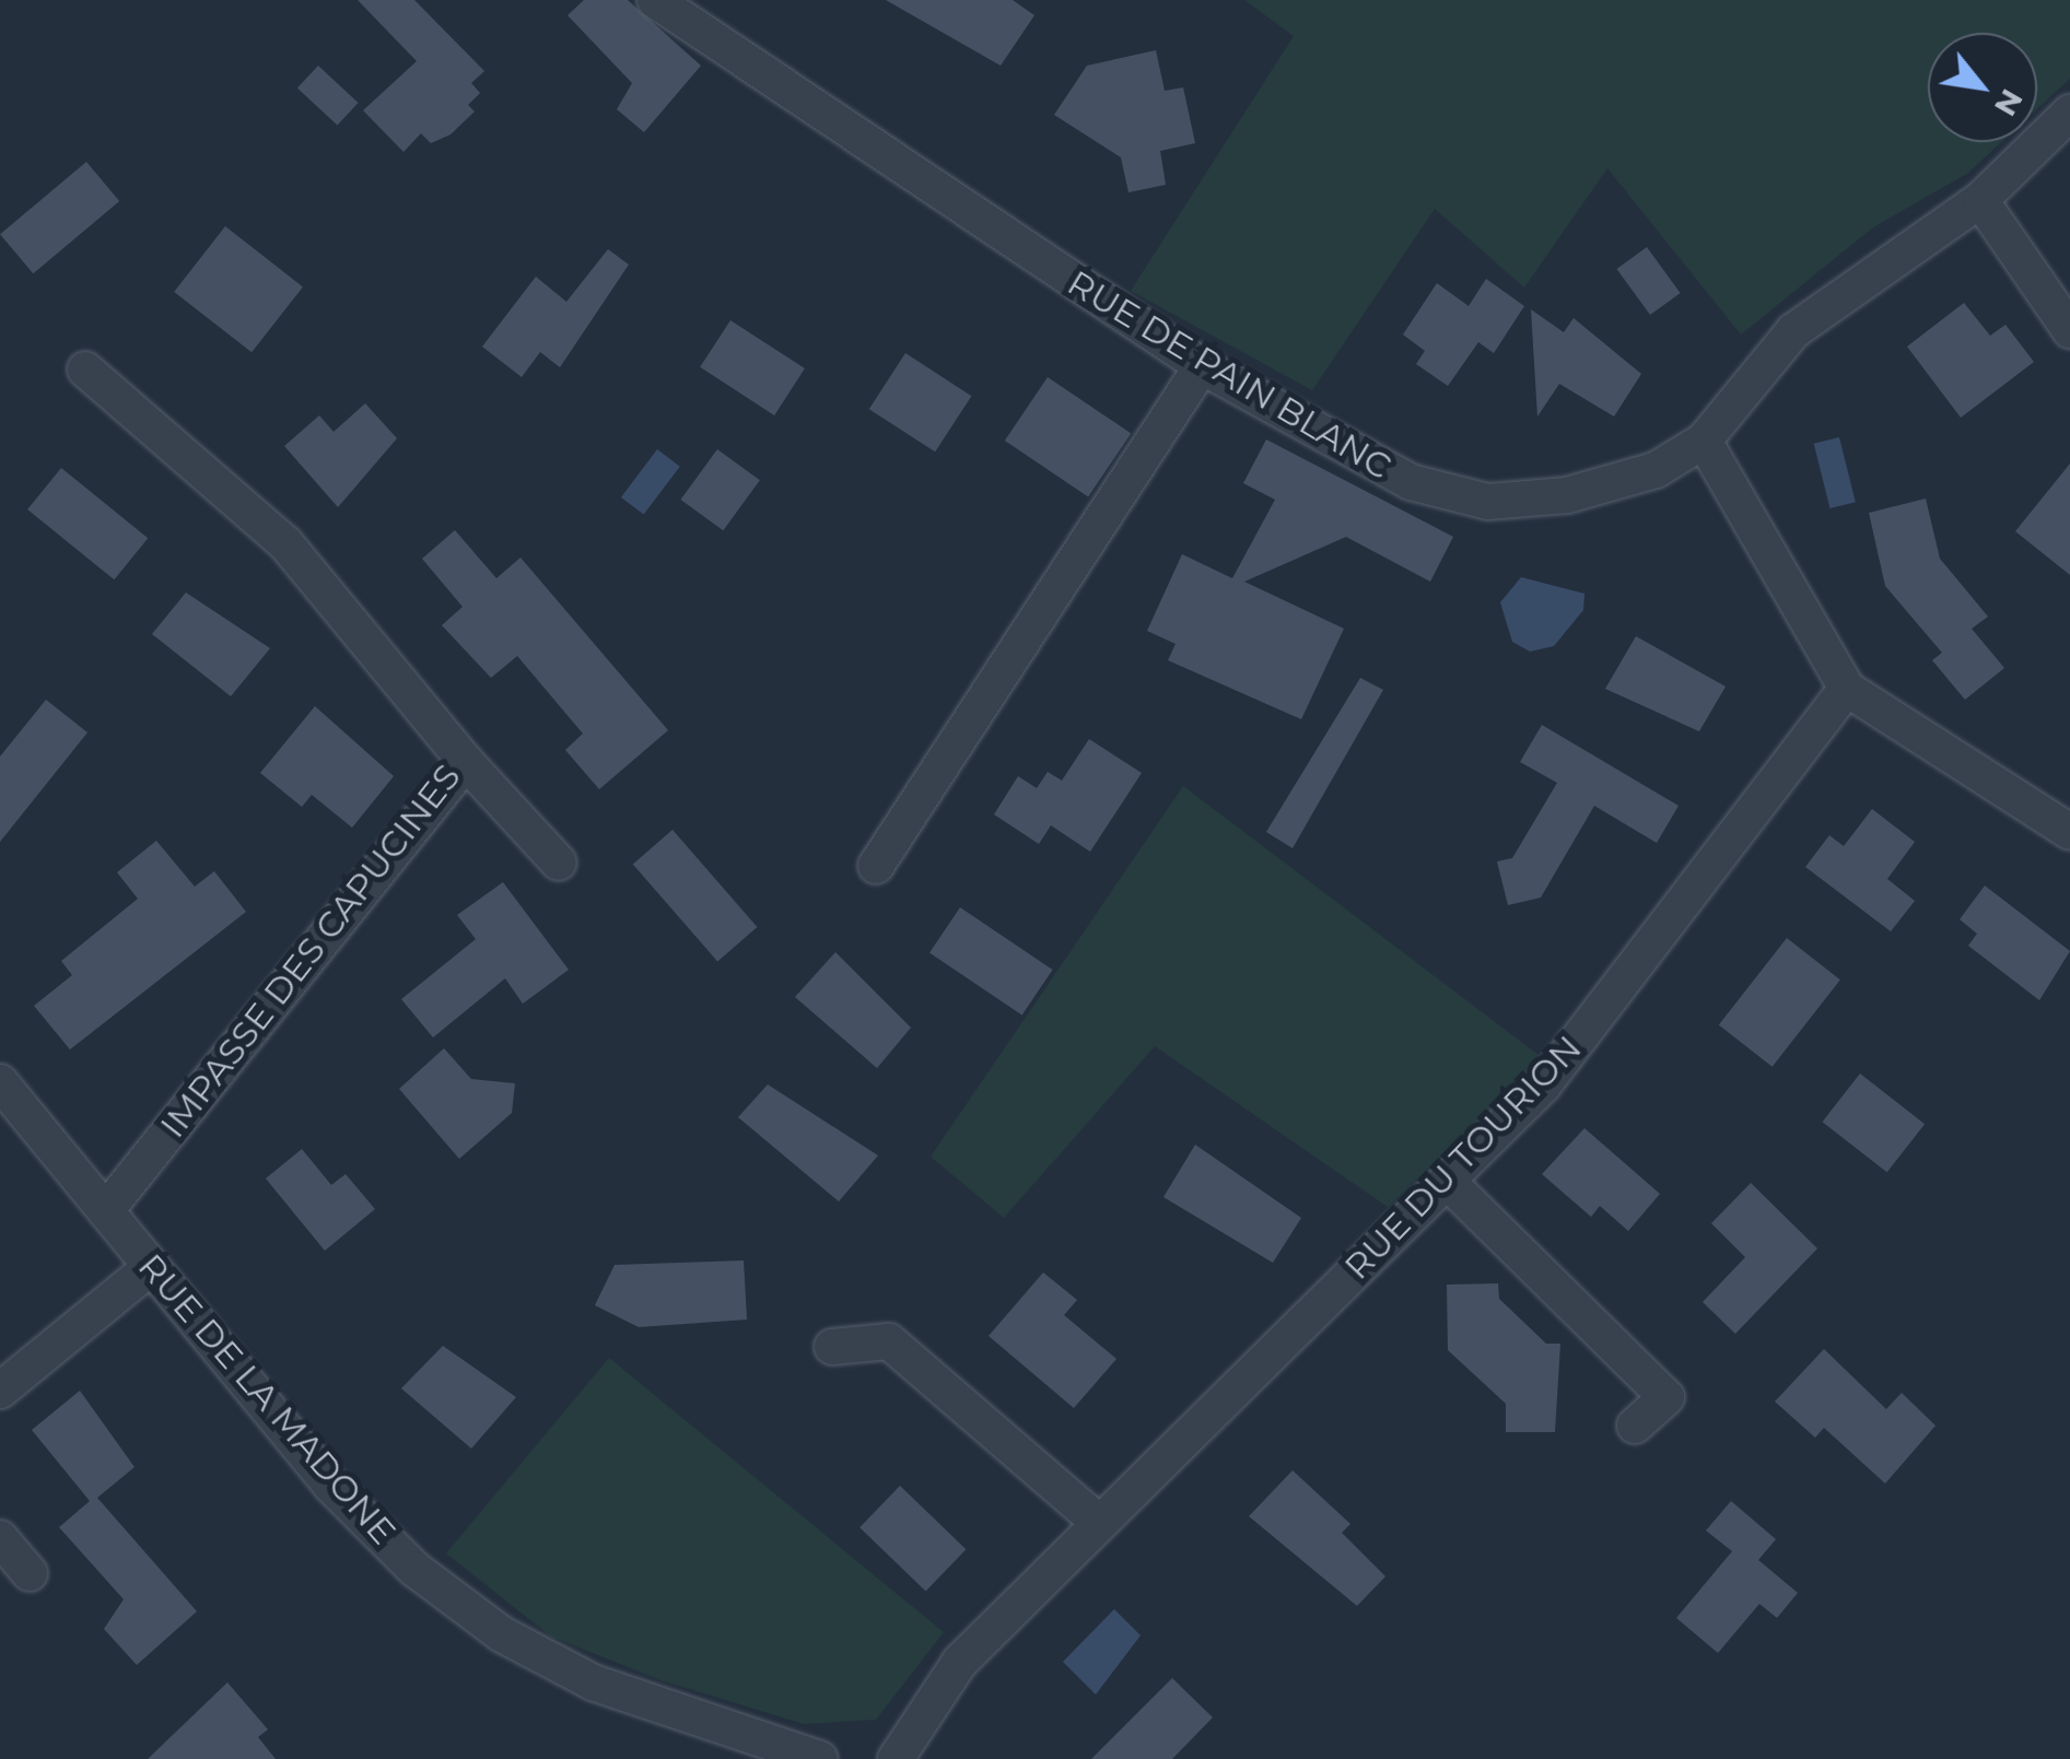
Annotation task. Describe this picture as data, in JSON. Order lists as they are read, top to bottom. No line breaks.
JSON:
{"streets":{"street":["RUE DE PAIN BLANC","IMPASSE DES CAPUCINES","RUE DU TOURION","RUE DE LA MADONE"]},"crossings":[["IMPASSE DES CAPUCINES","RUE DE LA MADONE"]],"north":"bottom right"}
